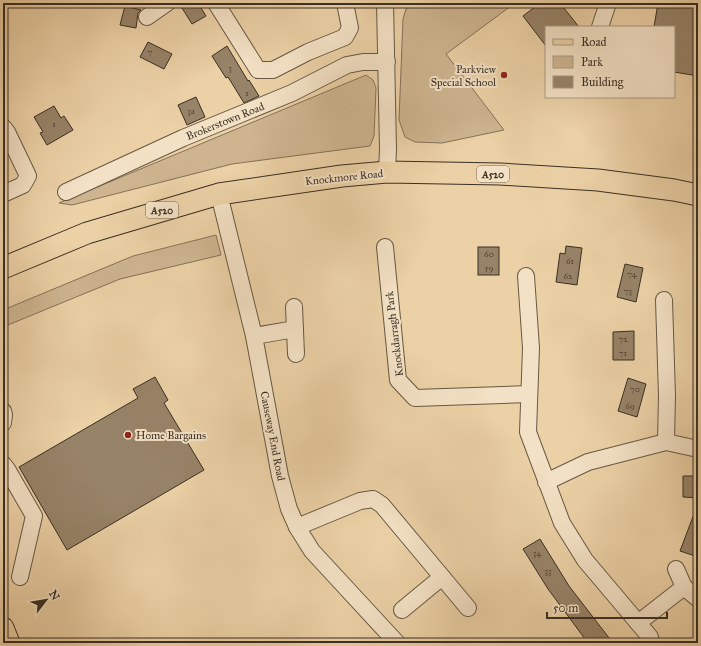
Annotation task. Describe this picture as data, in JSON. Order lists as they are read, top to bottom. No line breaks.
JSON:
{"streets":{"main road":["A520","Knockmore Road"],"street":["Brokerstown Road","Knockdarragh Park","Causeway End Road"]},"crossings":[["Knockmore Road","Causeway End Road"]],"places":["Parkview Special School","Home Bargains"],"house_numbers":["7","3","1","3a","1","60","61","59","74","62","73","72","71","70","69","34","33"],"legend":["Road","Park","Building"],"scale_bar":"50 m","north":"top right"}
